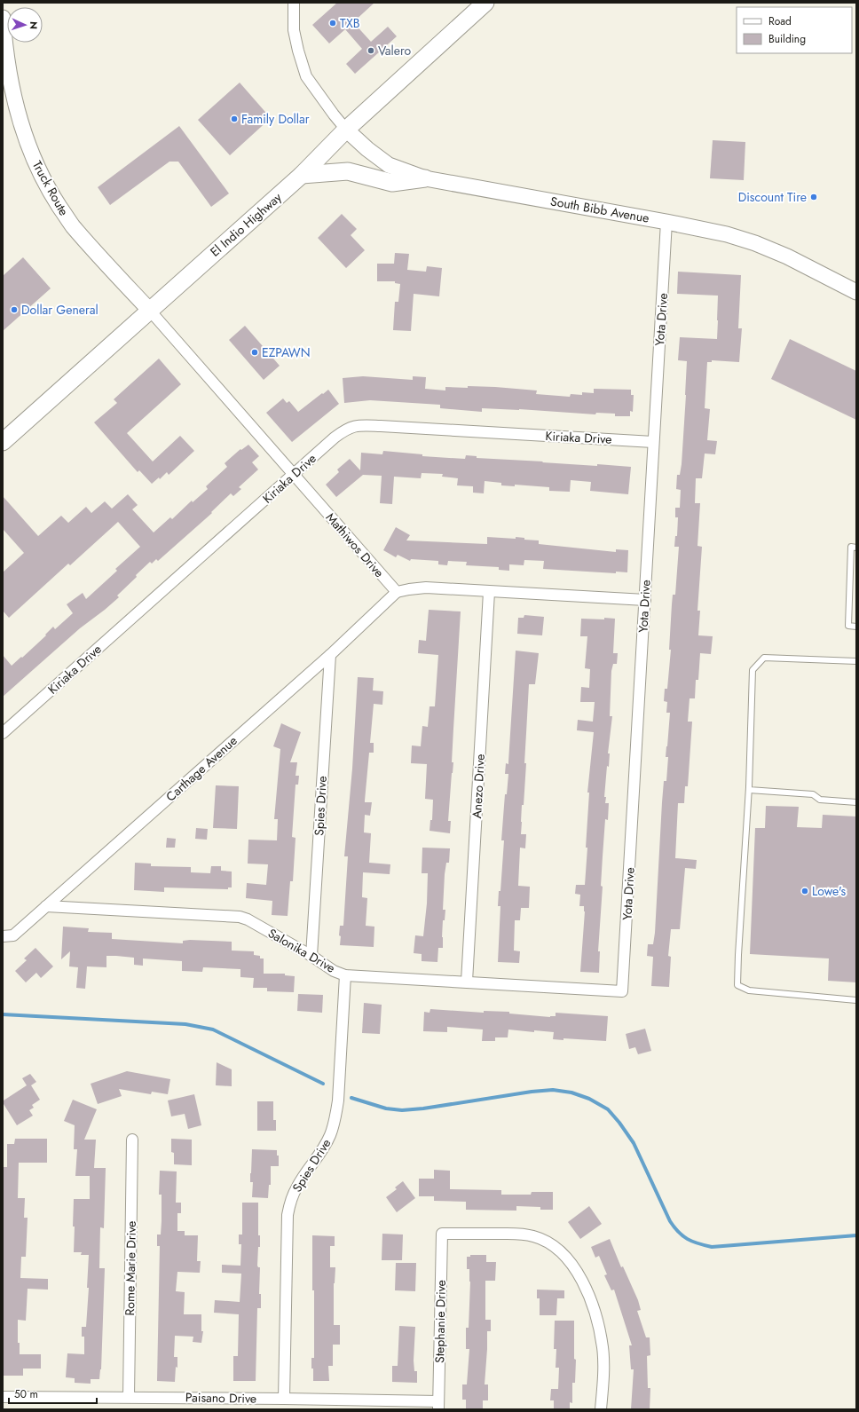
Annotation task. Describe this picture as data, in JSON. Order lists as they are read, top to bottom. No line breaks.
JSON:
{"streets":{"main road":["Truck Route","South Bibb Avenue","El Indio Highway"],"street":["Yota Drive","Kiriaka Drive","Mathiwos Drive","Carthage Avenue","Anezo Drive","Spies Drive","Salonika Drive","Rome Marie Drive","Stephanie Drive","Paisano Drive"]},"crossings":[["Truck Route","El Indio Highway"],["Truck Route","Mathiwos Drive"],["South Bibb Avenue","El Indio Highway"],["South Bibb Avenue","Yota Drive"],["El Indio Highway","Mathiwos Drive"],["Yota Drive","Kiriaka Drive"],["Yota Drive","Salonika Drive"],["Kiriaka Drive","Mathiwos Drive"],["Mathiwos Drive","Carthage Avenue"],["Carthage Avenue","Spies Drive"],["Carthage Avenue","Salonika Drive"],["Anezo Drive","Salonika Drive"],["Spies Drive","Salonika Drive"],["Spies Drive","Paisano Drive"],["Rome Marie Drive","Paisano Drive"],["Stephanie Drive","Paisano Drive"]],"places":["TXB","Valero","Family Dollar","Discount Tire","Dollar General","EZPAWN","Lowe's"],"legend":["Road","Building"],"scale_bar":"50 m","north":"right"}
